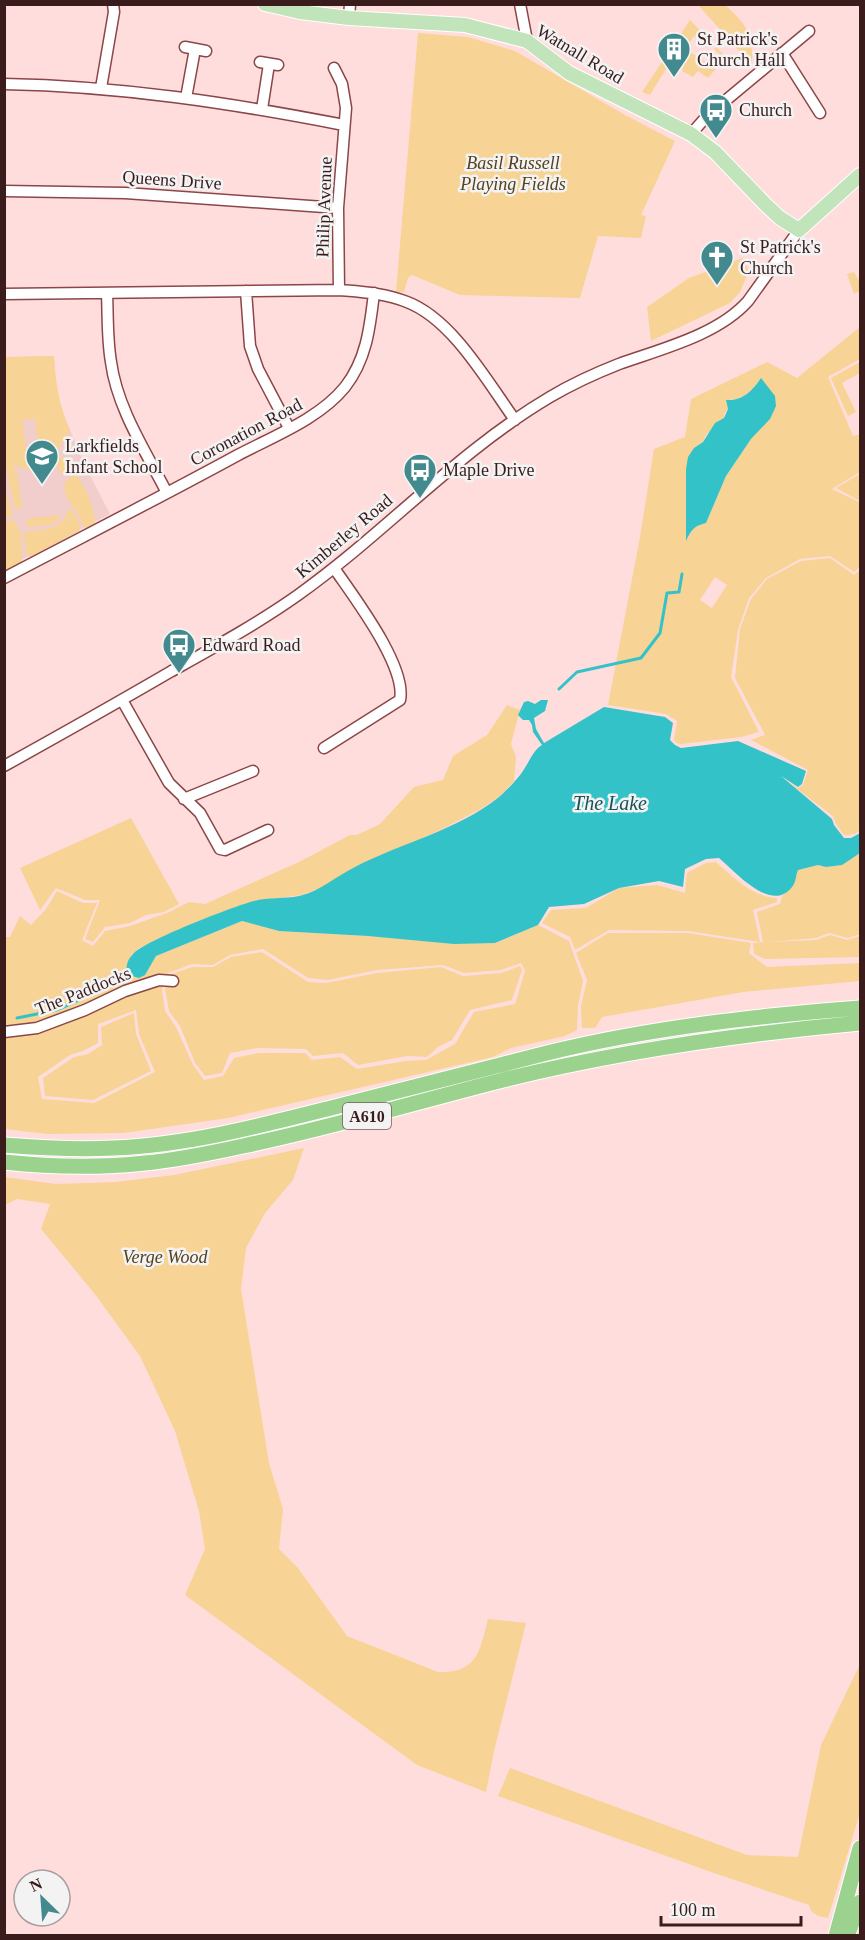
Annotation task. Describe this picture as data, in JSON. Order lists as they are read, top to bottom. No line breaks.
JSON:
{"streets":{"highway":["A610"],"main road":["Watnall Road"],"street":["Queens Drive","Philip Avenue","Coronation Road","Kimberley Road","The Paddocks"]},"crossings":[["Watnall Road","Kimberley Road"],["Queens Drive","Philip Avenue"]],"water":["The Lake"],"parks":["Basil Russell Playing Fields","Verge Wood"],"places":{"building":["St Patrick's Church Hall"],"bus stop":["Church","Maple Drive","Edward Road"],"church":["St Patrick's Church"],"school or university":["Larkfields Infant School"]},"scale_bar":"100 m","north":"top left"}
